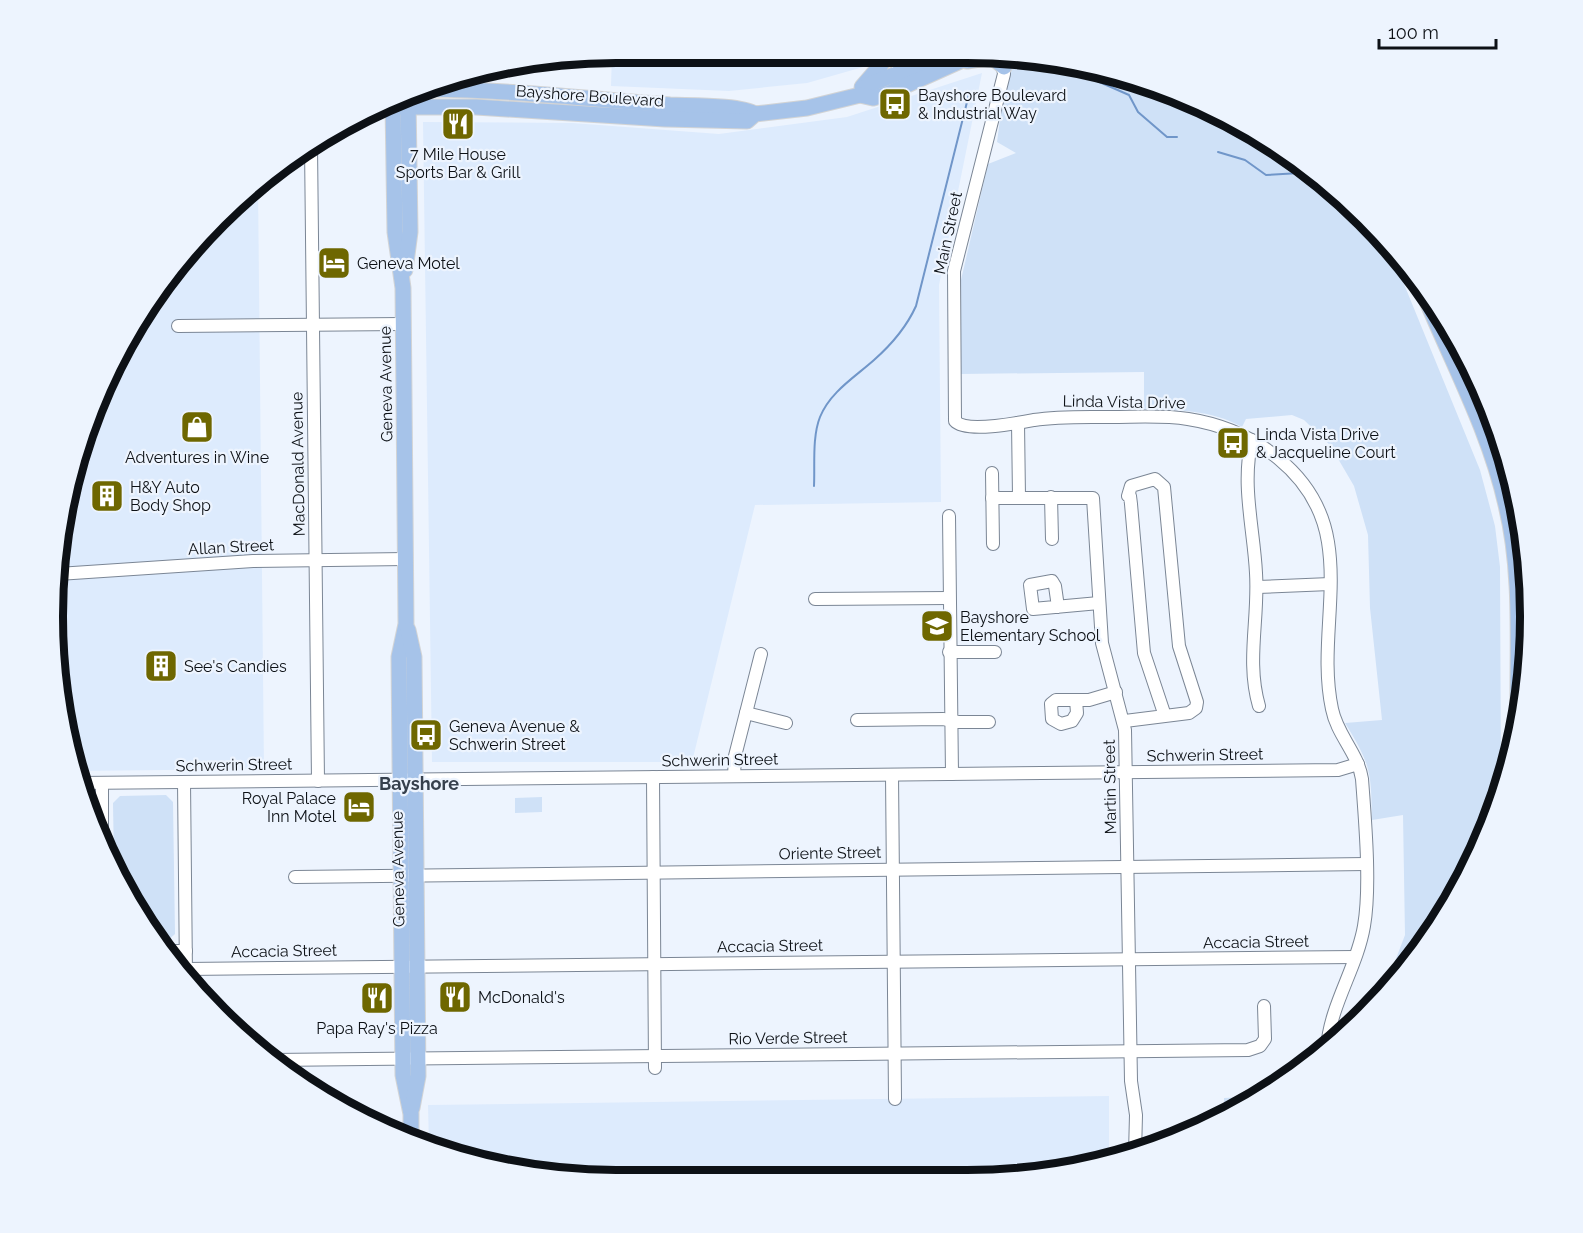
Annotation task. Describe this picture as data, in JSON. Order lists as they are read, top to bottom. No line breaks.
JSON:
{"streets":{"main road":["Bayshore Boulevard","Geneva Avenue"],"street":["Main Street","Linda Vista Drive","MacDonald Avenue","Allan Street","Schwerin Street","Martin Street","Oriente Street","Accacia Street","Rio Verde Street"]},"crossings":[["Main Street","Linda Vista Drive"],["Geneva Avenue","Allan Street"],["Geneva Avenue","Schwerin Street"],["Geneva Avenue","Oriente Street"],["Geneva Avenue","Accacia Street"],["Geneva Avenue","Rio Verde Street"],["Linda Vista Drive","Schwerin Street"],["MacDonald Avenue","Allan Street"],["MacDonald Avenue","Schwerin Street"],["Schwerin Street","Martin Street"],["Martin Street","Oriente Street"],["Martin Street","Accacia Street"],["Martin Street","Rio Verde Street"]],"districts":["Bayshore"],"places":{"bus stop":["Bayshore Boulevard & Industrial Way","Linda Vista Drive & Jacqueline Court","Geneva Avenue & Schwerin Street"],"restaurant":["7 Mile House Sports Bar & Grill","McDonald's","Papa Ray's Pizza"],"hotel":["Geneva Motel","Royal Palace Inn Motel"],"shop":["Adventures in Wine"],"building":["H&Y Auto Body Shop","See's Candies"],"school or university":["Bayshore Elementary School"]},"scale_bar":"100 m"}
